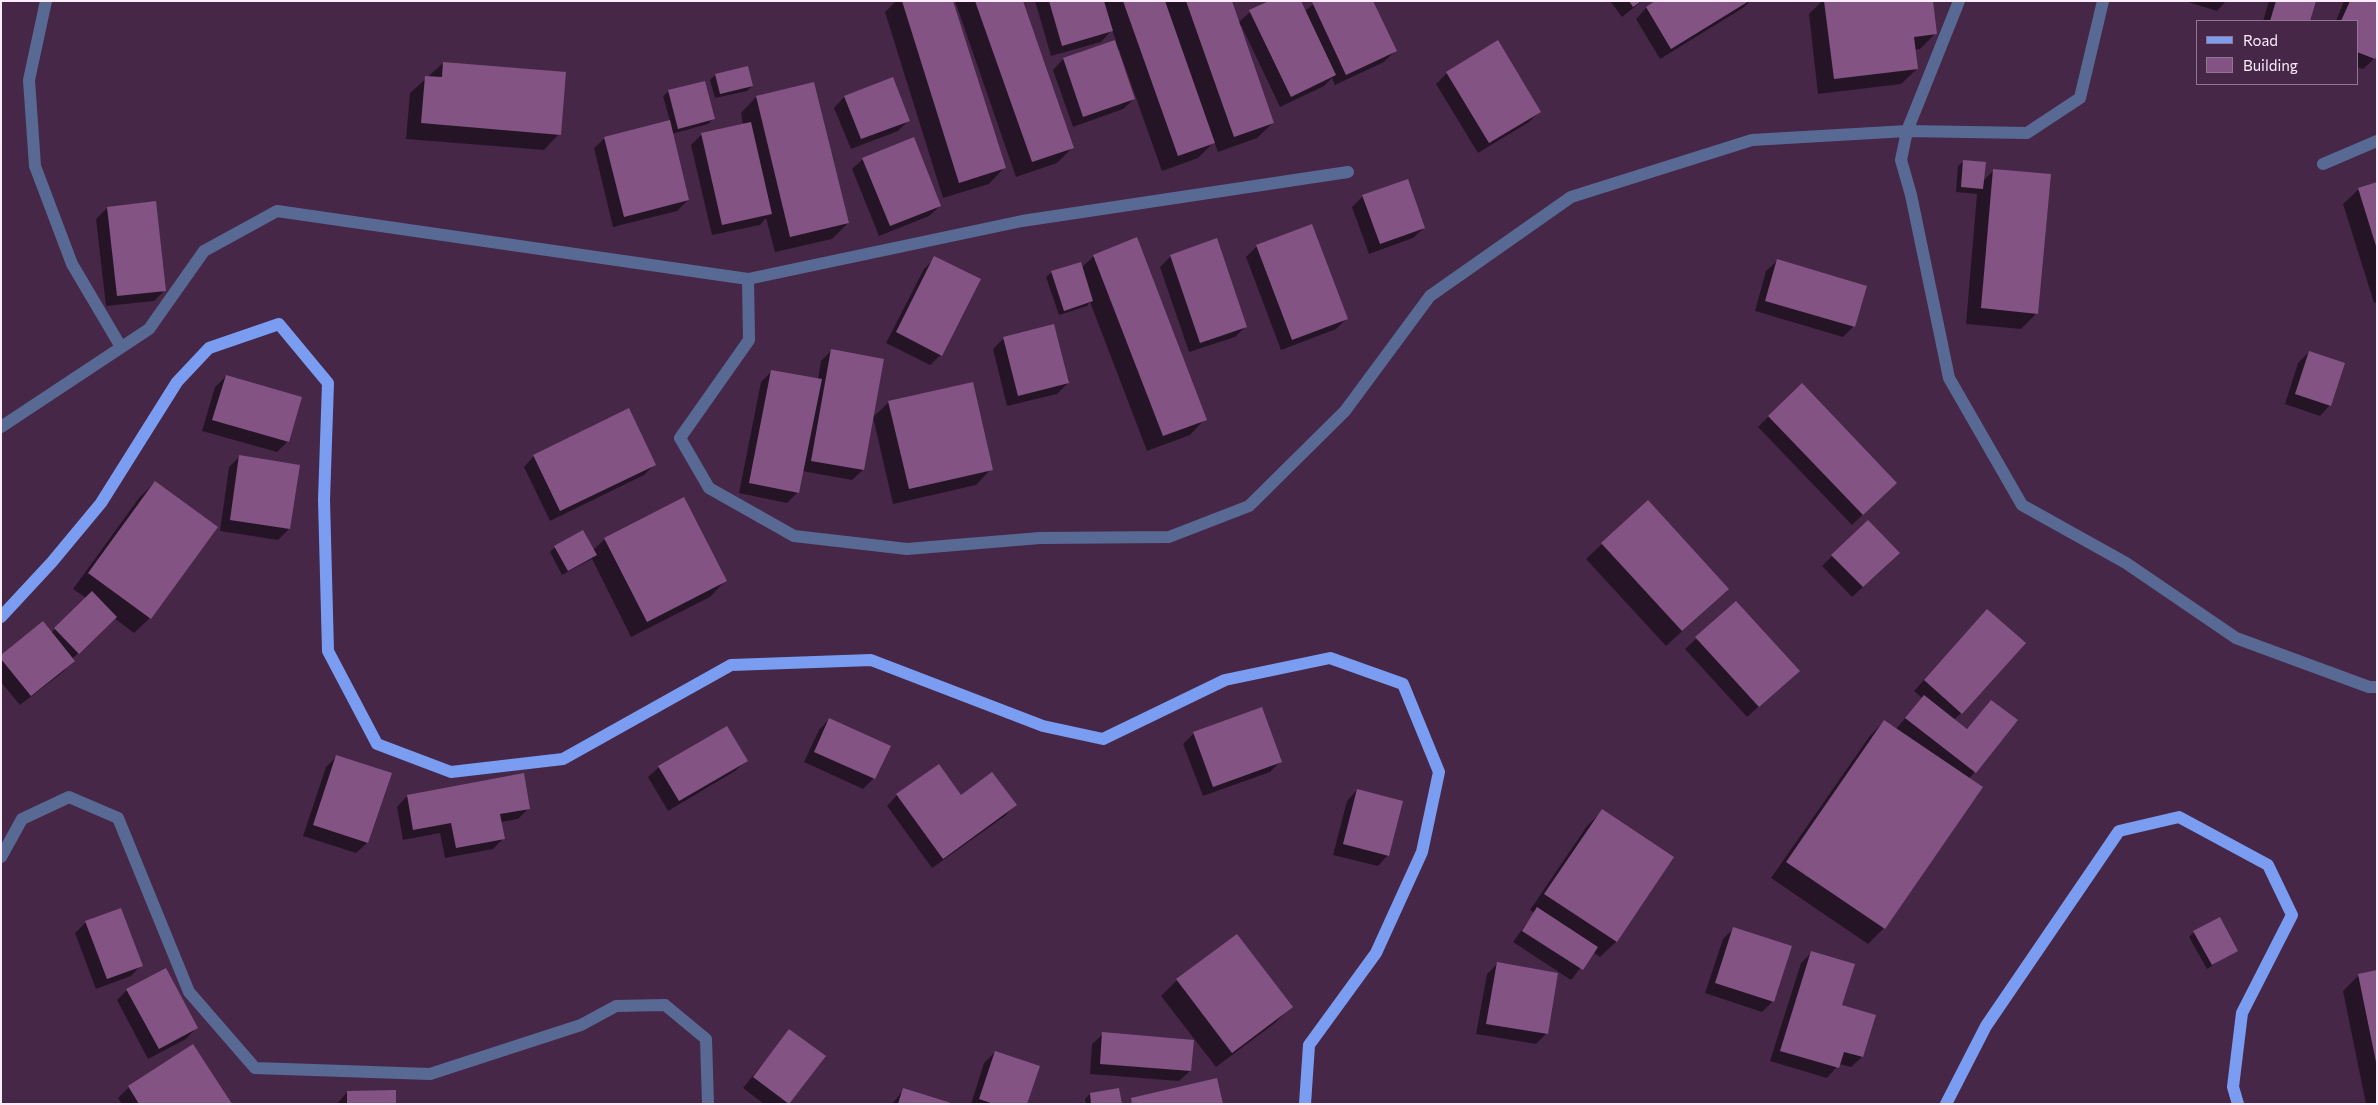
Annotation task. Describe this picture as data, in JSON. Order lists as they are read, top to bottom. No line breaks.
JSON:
{"legend":["Road","Building"]}
